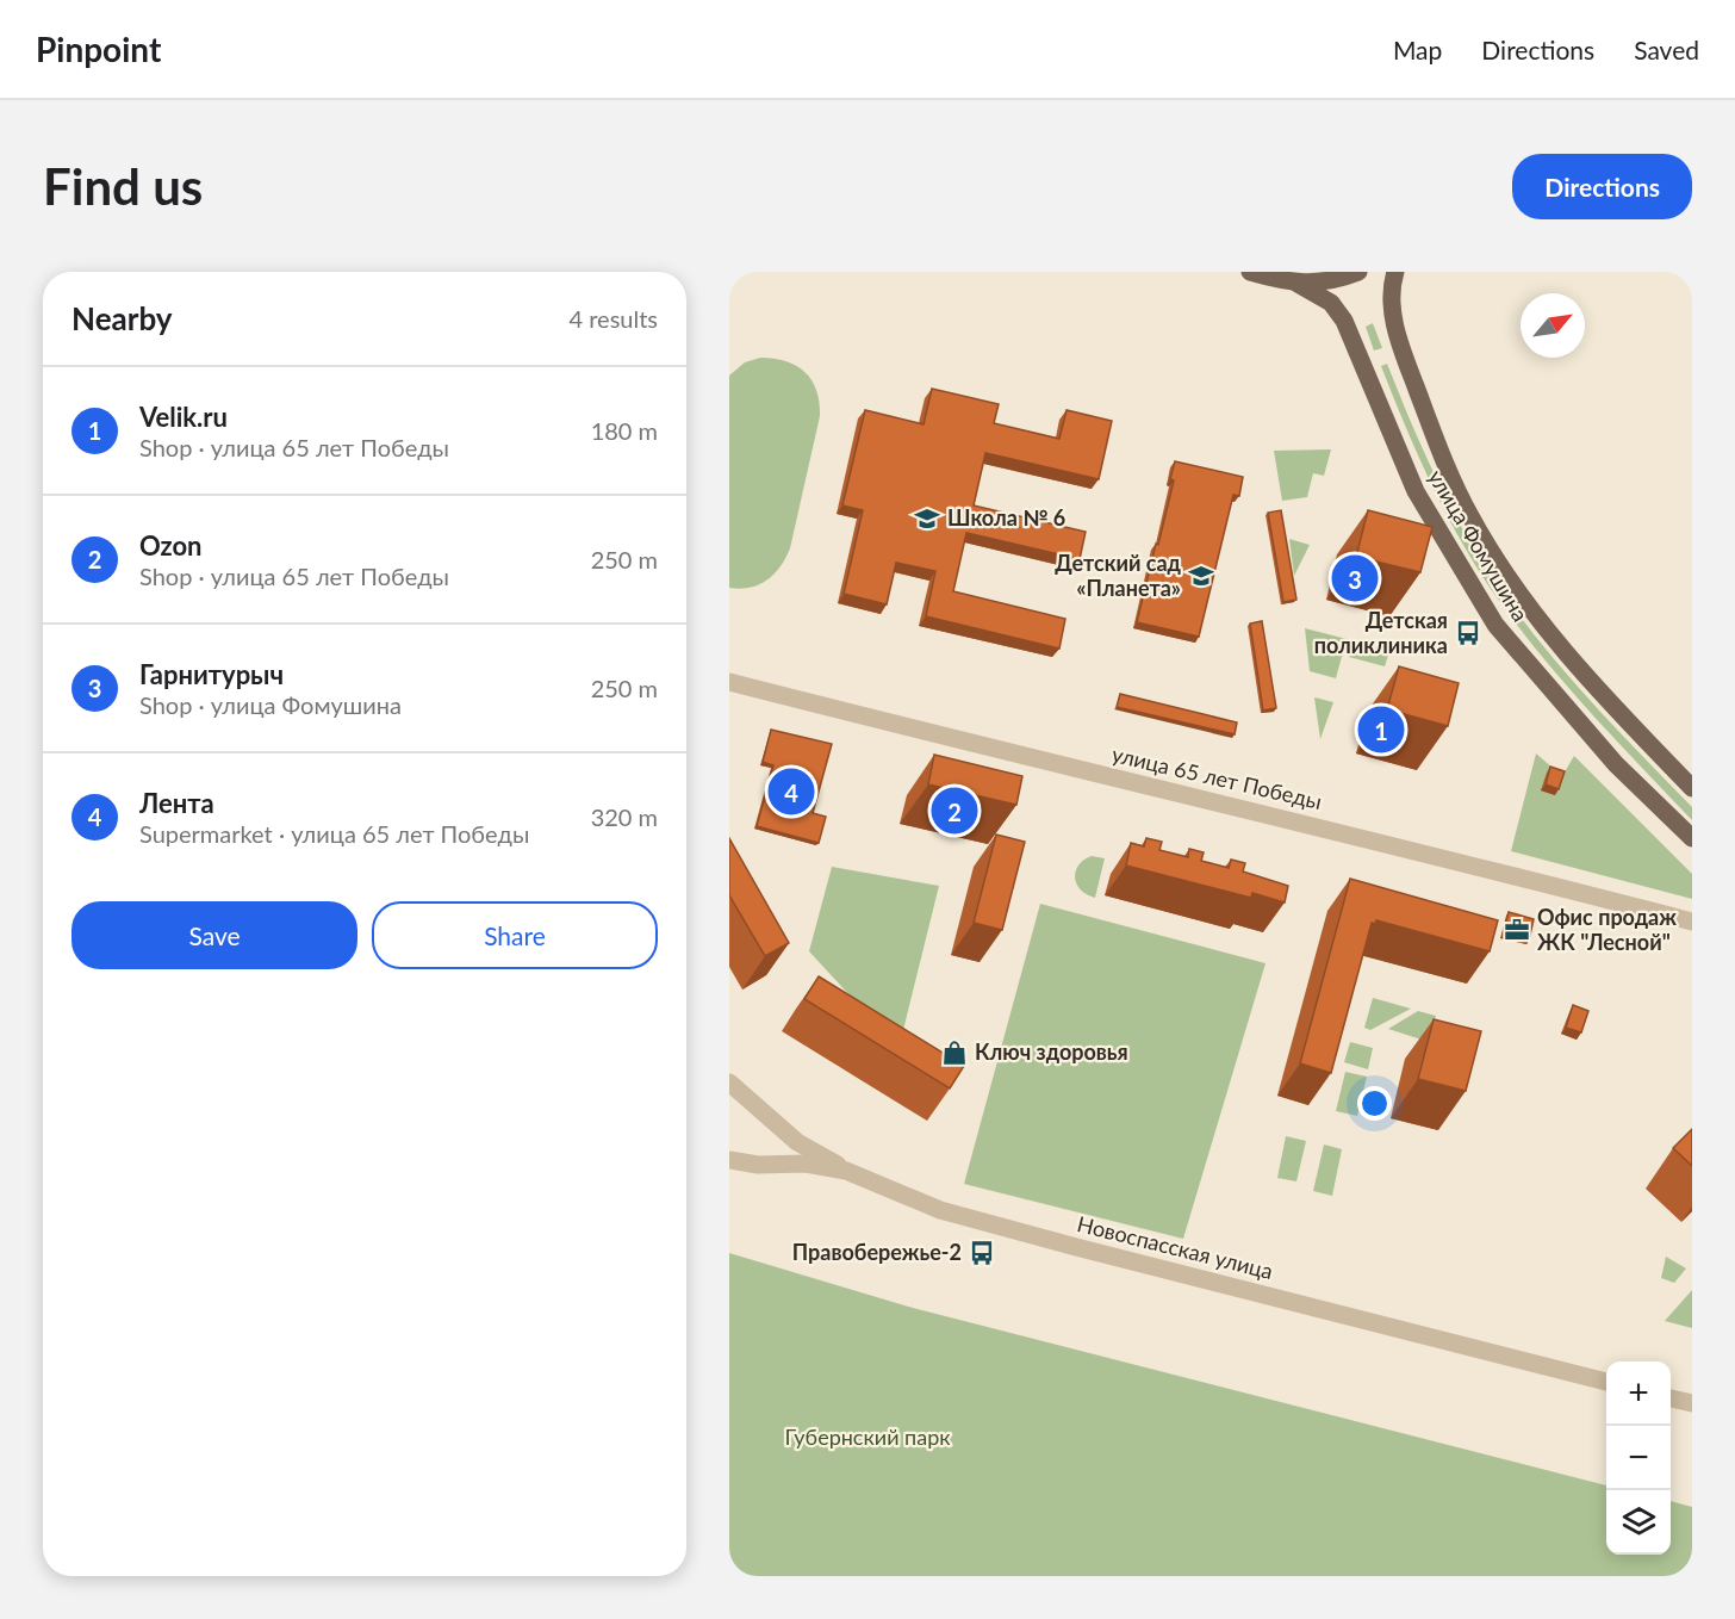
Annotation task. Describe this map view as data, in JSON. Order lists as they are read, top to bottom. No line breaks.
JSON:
{"streets":{"main road":["улица Фомушина"],"street":["улица 65 лет Победы","Новоспасская улица"]},"parks":["Губернский парк"],"places":{"school or university":["Школа № 6","Детский сад «Планета»"],"bus stop":["Детская поликлиника","Правобережье-2"],"office":["Офис продаж ЖК \"Лесной\""],"shop":["Ключ здоровья"]},"north":"top right","page":{"header":"Pinpoint","nav":["Map","Directions","Saved"],"buttons":["Directions",["Save","Share"]],"title":"Find us","heading":["Nearby","4 results"],"list":[{"mark":"1","name":"Velik.ru","note":"Shop · улица 65 лет Победы","value":"180 m"},{"mark":"2","name":"Ozon","note":"Shop · улица 65 лет Победы","value":"250 m"},{"mark":"3","name":"Гарнитурыч","note":"Shop · улица Фомушина","value":"250 m"},{"mark":"4","name":"Лента","note":"Supermarket · улица 65 лет Победы","value":"320 m"}],"pins":["3","1","4","2"],"map_buttons":["+","−"]}}
